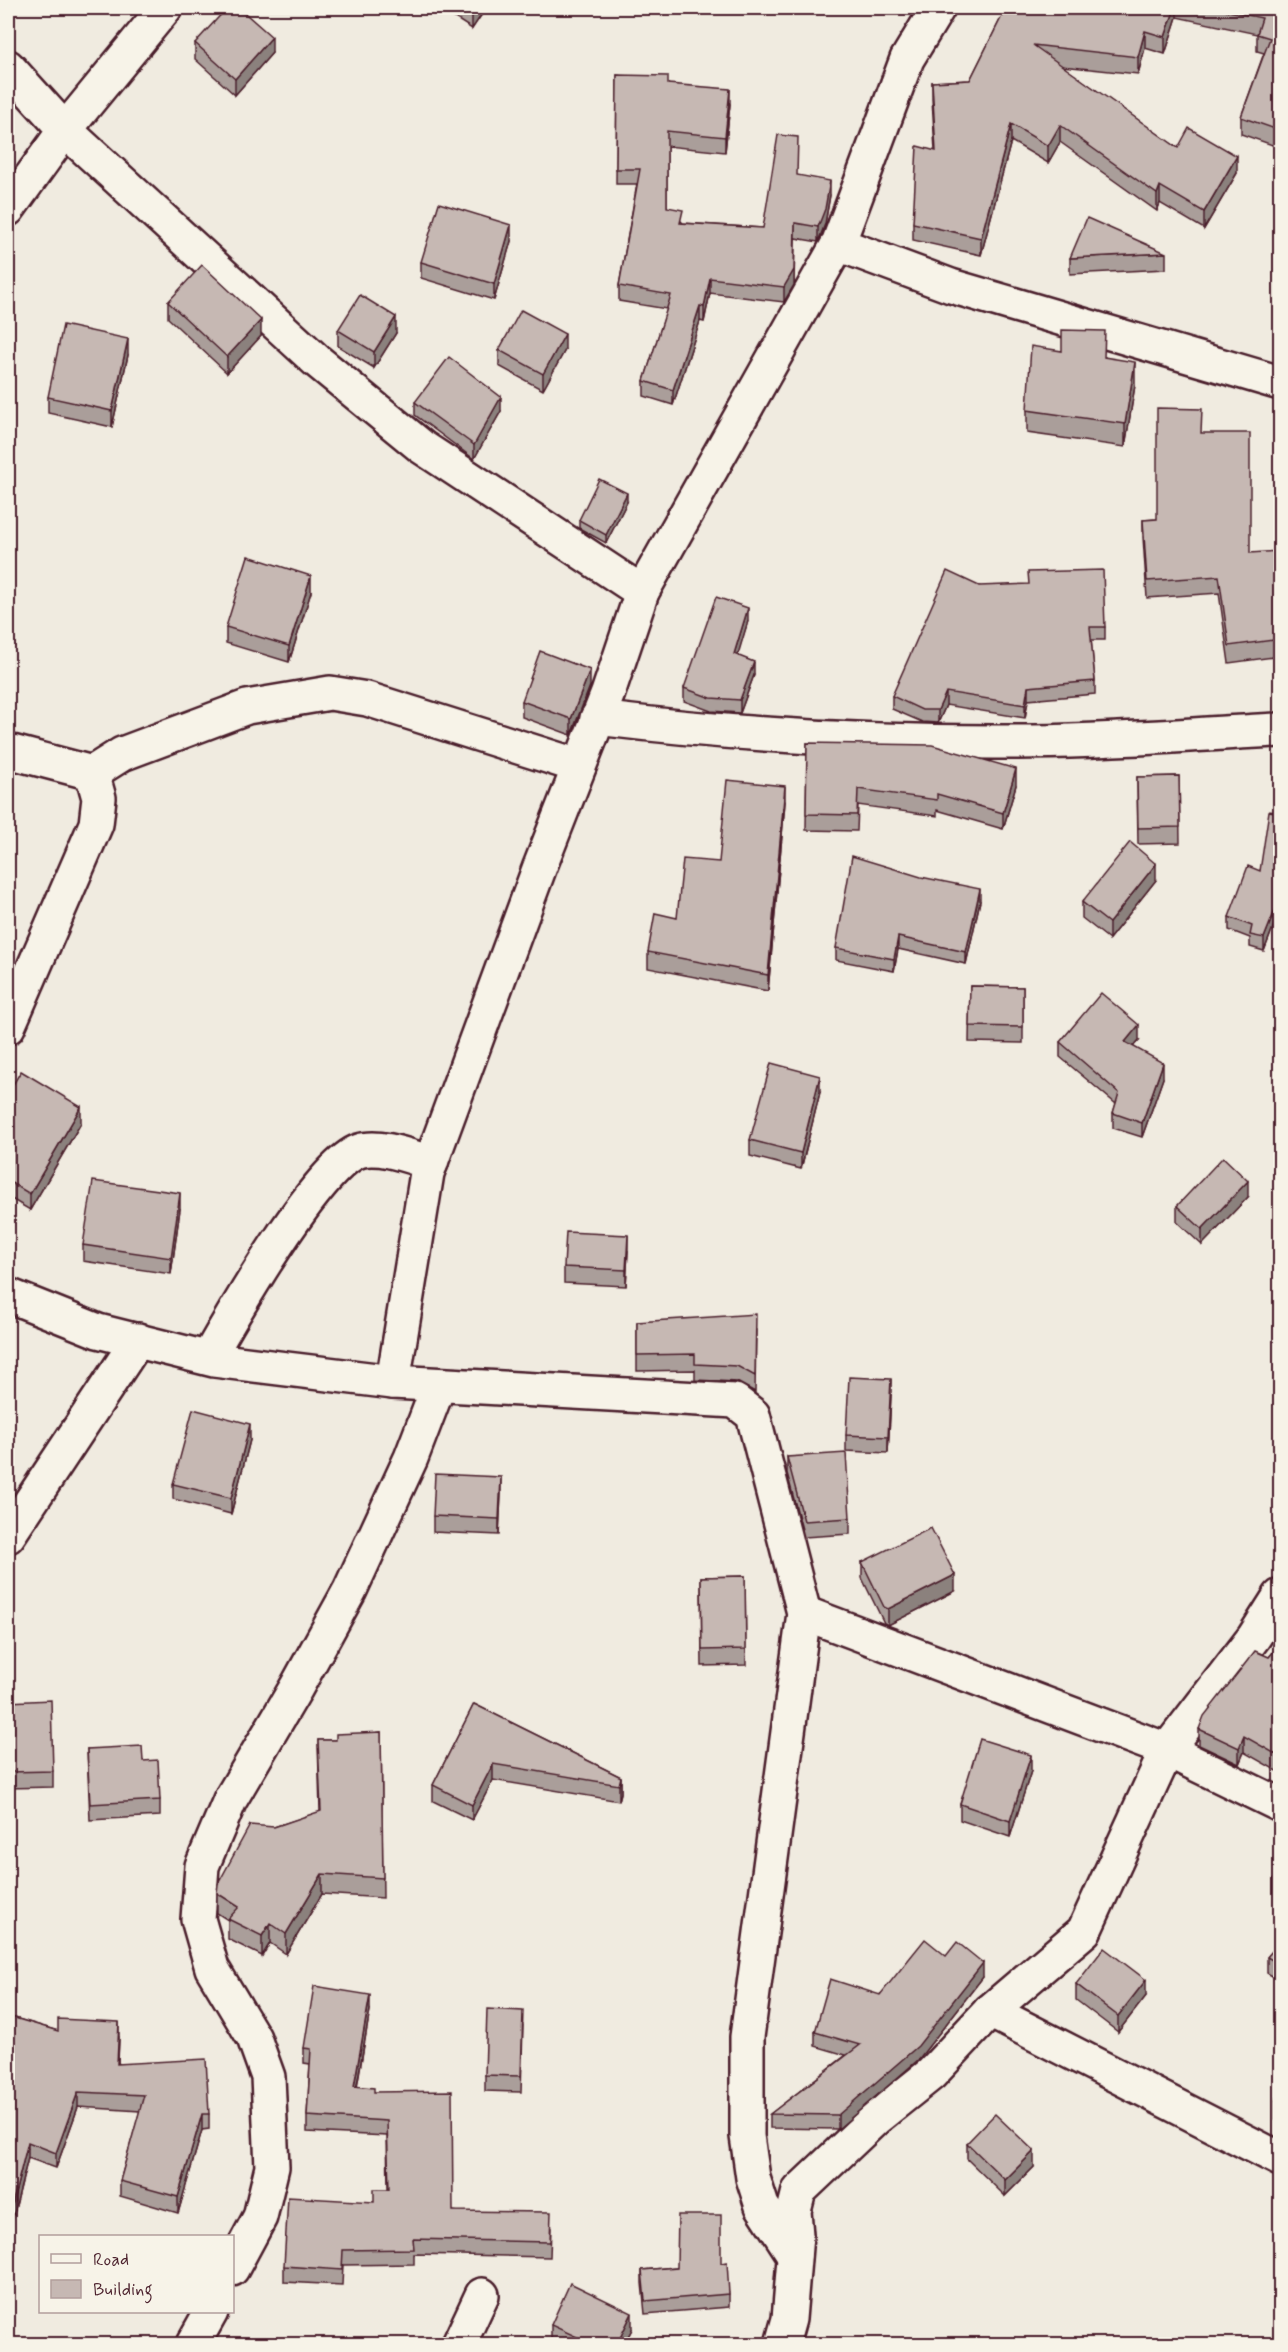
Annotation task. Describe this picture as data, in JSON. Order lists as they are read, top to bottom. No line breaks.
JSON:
{"legend":["Road","Building"]}
